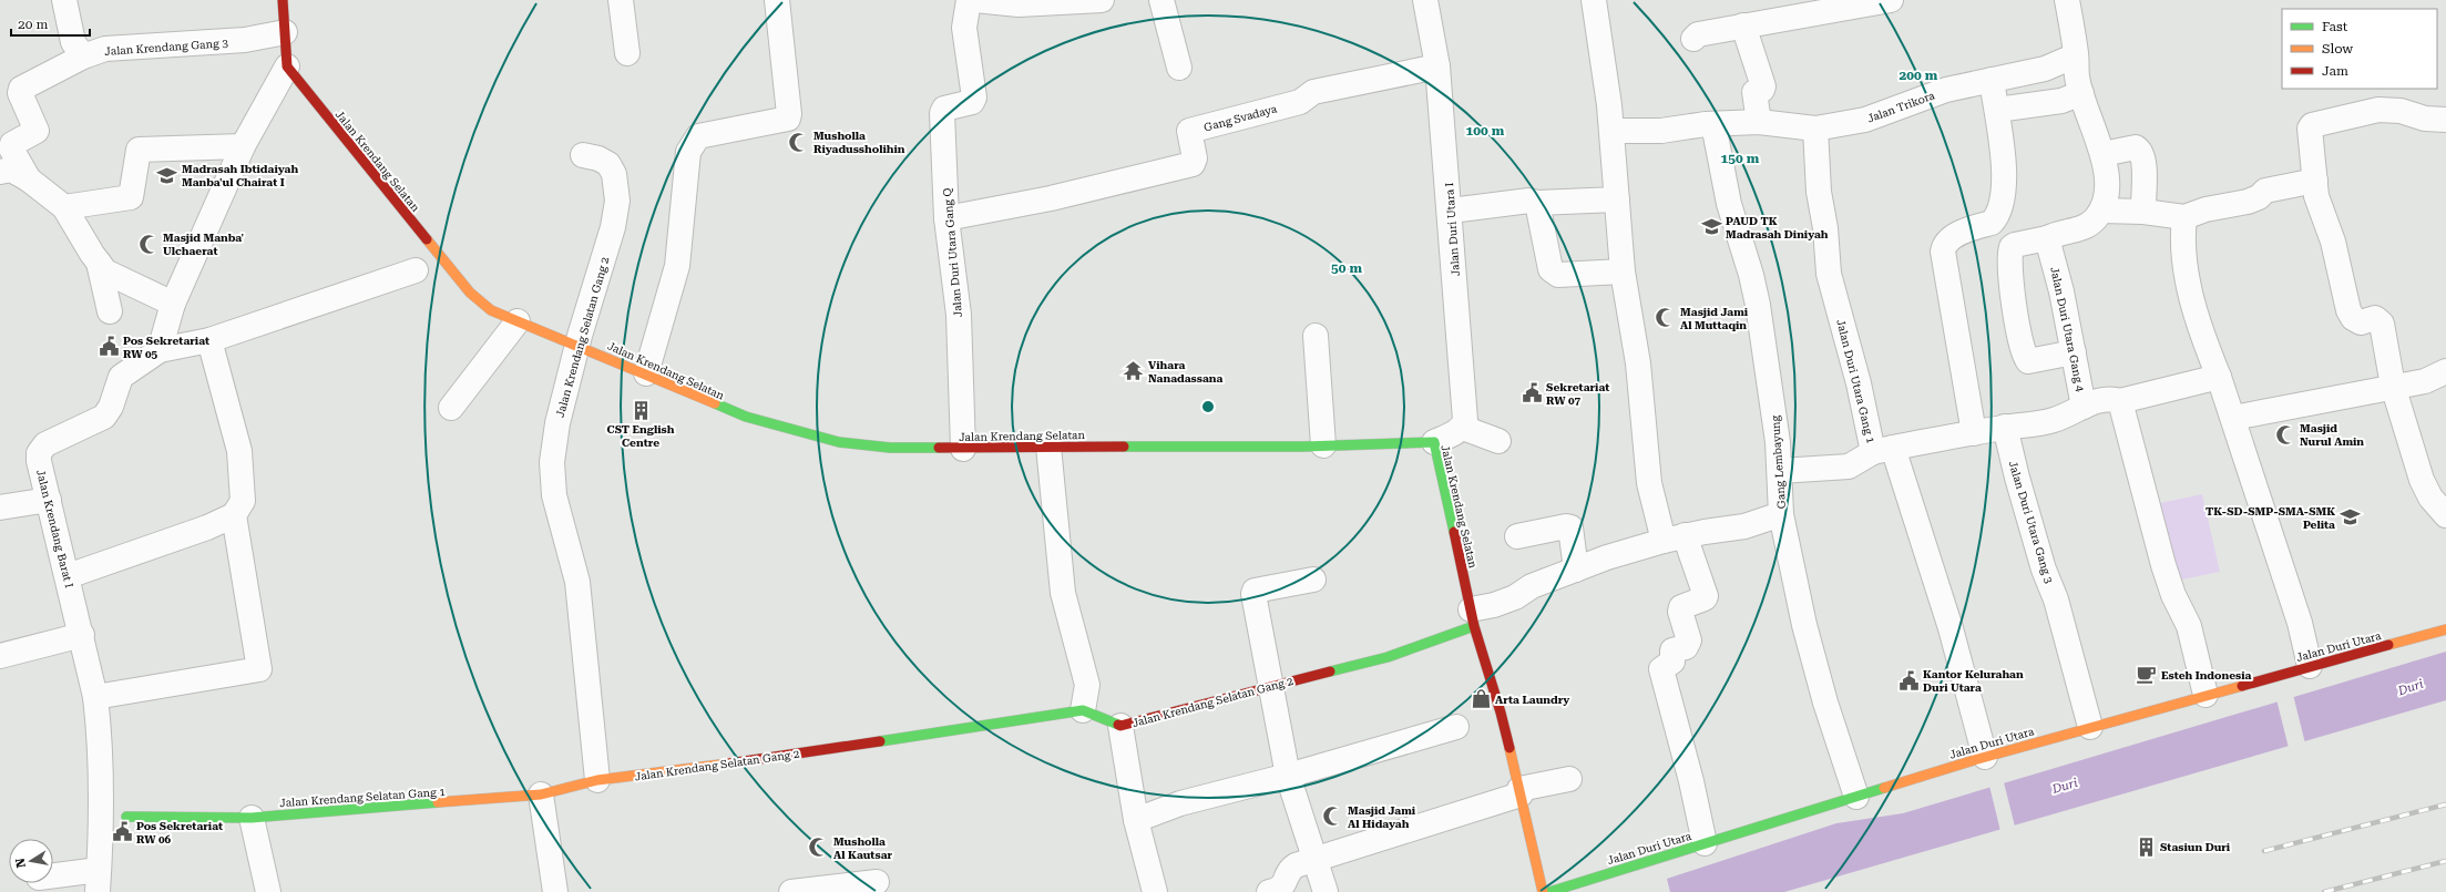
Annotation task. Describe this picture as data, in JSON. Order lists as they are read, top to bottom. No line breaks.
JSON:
{"streets":{"street":["Jalan Krendang Gang 3","Jalan Trikora","Gang Svadaya","Jalan Krendang Selatan","Jalan Duri Utara I","Jalan Duri Utara Gang Q","Jalan Duri Utara Gang 4","Jalan Krendang Selatan Gang 2","Jalan Duri Utara Gang 1","Gang Lembayung","Jalan Duri Utara Gang 3","Jalan Krendang Barat I","Jalan Duri Utara","Jalan Krendang Selatan Gang 1"]},"crossings":[["Jalan Trikora","Jalan Duri Utara Gang 1"],["Jalan Trikora","Gang Lembayung"],["Gang Svadaya","Jalan Duri Utara I"],["Gang Svadaya","Jalan Duri Utara Gang Q"],["Jalan Krendang Selatan","Jalan Duri Utara Gang Q"],["Jalan Krendang Selatan","Jalan Krendang Selatan Gang 2"],["Jalan Krendang Selatan Gang 2","Jalan Krendang Selatan Gang 1"],["Jalan Duri Utara Gang 1","Jalan Duri Utara"],["Gang Lembayung","Jalan Duri Utara"],["Jalan Duri Utara Gang 3","Jalan Duri Utara"]],"water":["Duri"],"places":{"mosque":["Musholla Riyadussholihin","Masjid Manba' Ulchaerat","Masjid Jami Al Muttaqin","Masjid Nurul Amin","Masjid Jami Al Hidayah","Musholla Al Kautsar"],"school or university":["Madrasah Ibtidaiyah Manba'ul Chairat I","PAUD TK Madrasah Diniyah","TK-SD-SMP-SMA-SMK Pelita"],"public building":["Pos Sekretariat RW 05","Sekretariat RW 07","Kantor Kelurahan Duri Utara","Pos Sekretariat RW 06"],"temple":["Vihara Nanadassana"],"building":["CST English Centre","Stasiun Duri"],"cafe":["Esteh Indonesia"],"shop":["Arta Laundry"]},"legend":["Fast","Slow","Jam"],"scale_bar":"20 m","north":"left","rings":["200 m","100 m","150 m","50 m"]}
